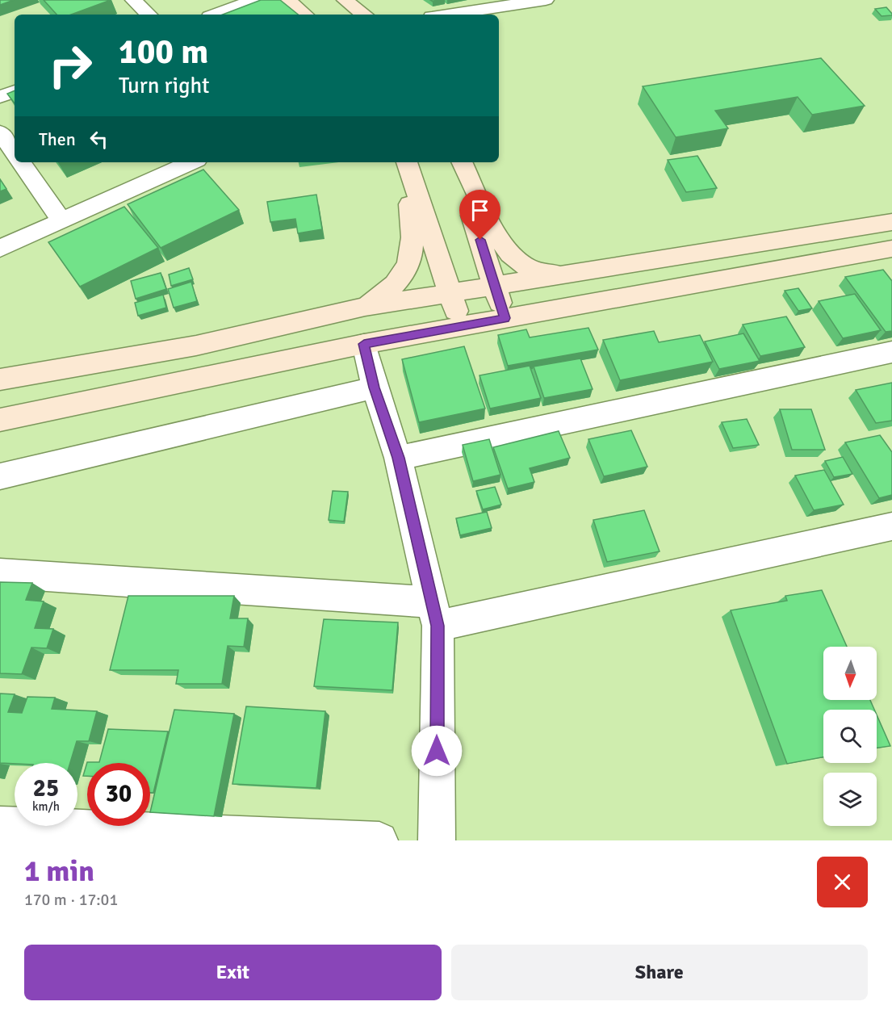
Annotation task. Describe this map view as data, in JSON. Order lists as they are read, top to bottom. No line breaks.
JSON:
{"north":"bottom","page":{"turn":["100 m","Turn right"],"then":"Then","speed":"25 km/h","limit":"30","heading":["1 min","170 m · 17:01"],"buttons":["Exit","Share"]}}
